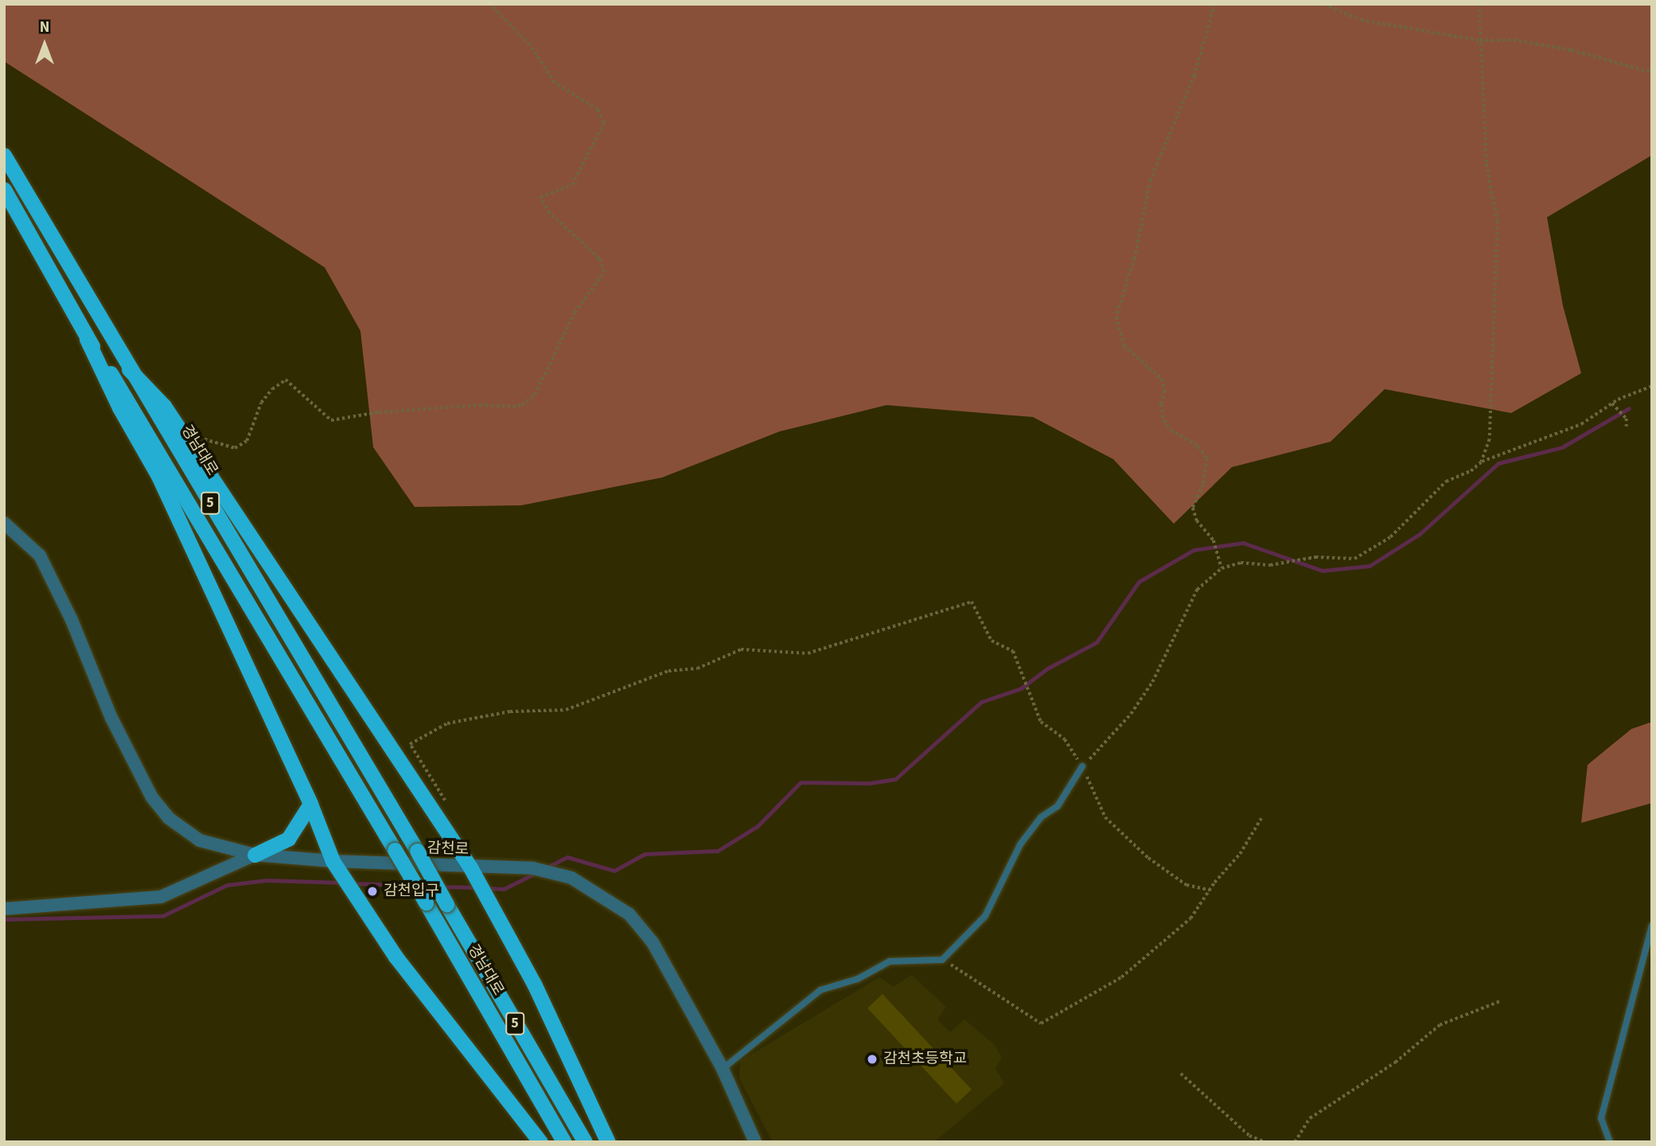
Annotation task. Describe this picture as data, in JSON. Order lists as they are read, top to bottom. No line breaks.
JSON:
{"streets":{"highway":["경남대로","5"],"street":["감천로"]},"crossings":[["경남대로","5"]],"places":["감천입구","감천초등학교"],"north":"top"}
